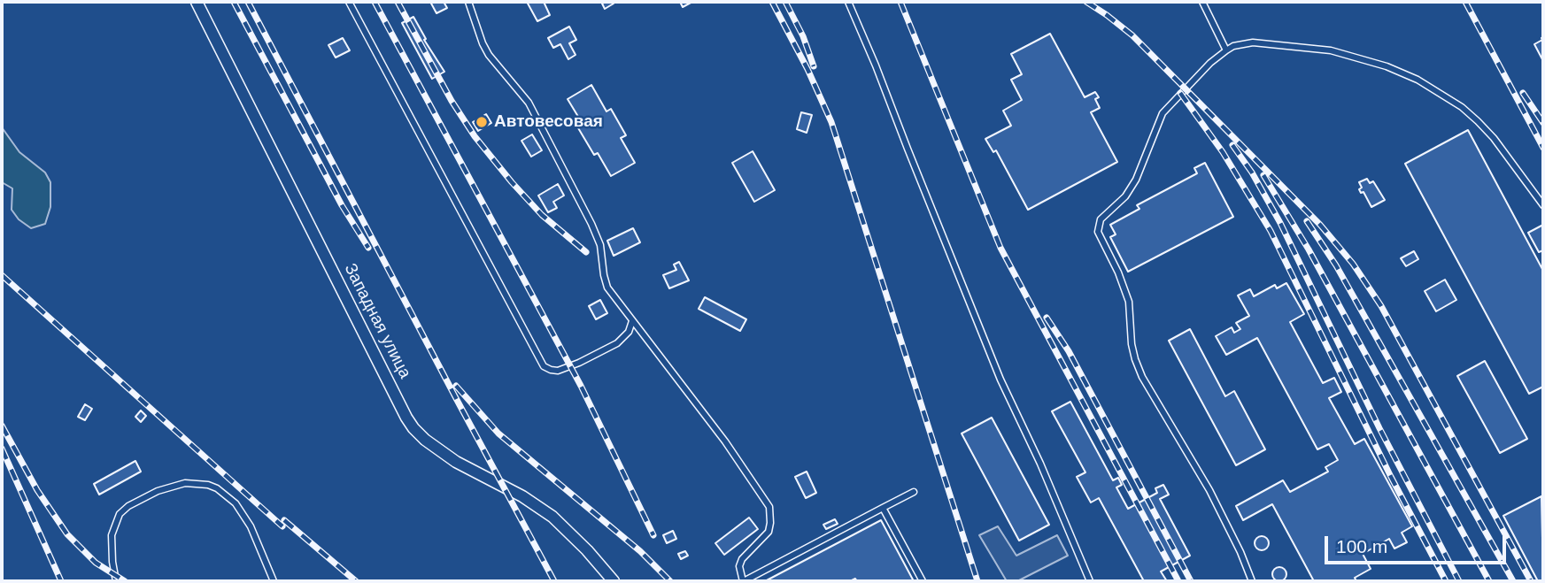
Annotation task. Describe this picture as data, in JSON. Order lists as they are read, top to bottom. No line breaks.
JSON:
{"streets":{"street":["Западная улица"]},"places":["Автовесовая"],"scale_bar":"100 m"}
